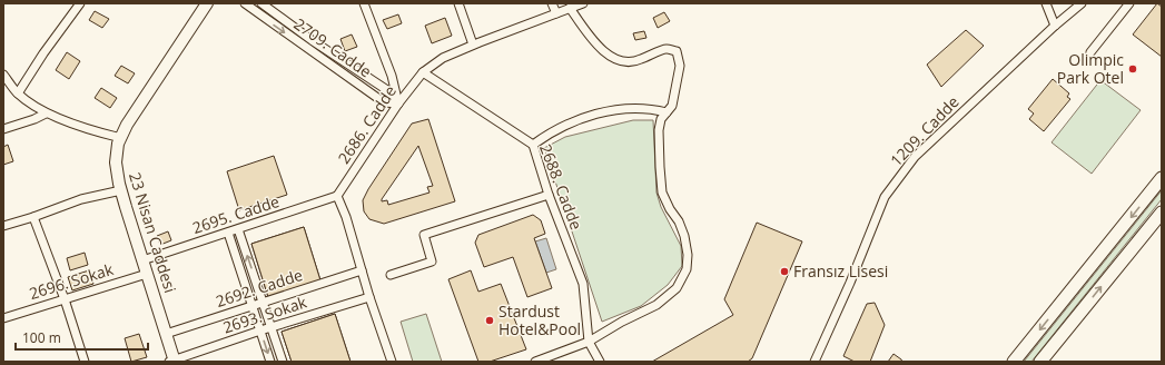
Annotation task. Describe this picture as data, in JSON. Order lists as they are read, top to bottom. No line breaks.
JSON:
{"streets":{"main road":["23 Nisan Caddesi"],"street":["2709. Cadde","2686. Cadde","1209. Cadde","2688. Cadde","2695. Cadde","2696. Sokak","2692. Cadde","2693. Sokak"]},"crossings":[["2709. Cadde","2686. Cadde"],["2686. Cadde","2688. Cadde"],["2686. Cadde","2695. Cadde"],["2695. Cadde","23 Nisan Caddesi"],["23 Nisan Caddesi","2696. Sokak"],["23 Nisan Caddesi","2692. Cadde"],["23 Nisan Caddesi","2693. Sokak"]],"places":["Olimpic Park Otel","Fransız Lisesi","Stardust Hotel&Pool"],"scale_bar":"100 m"}
